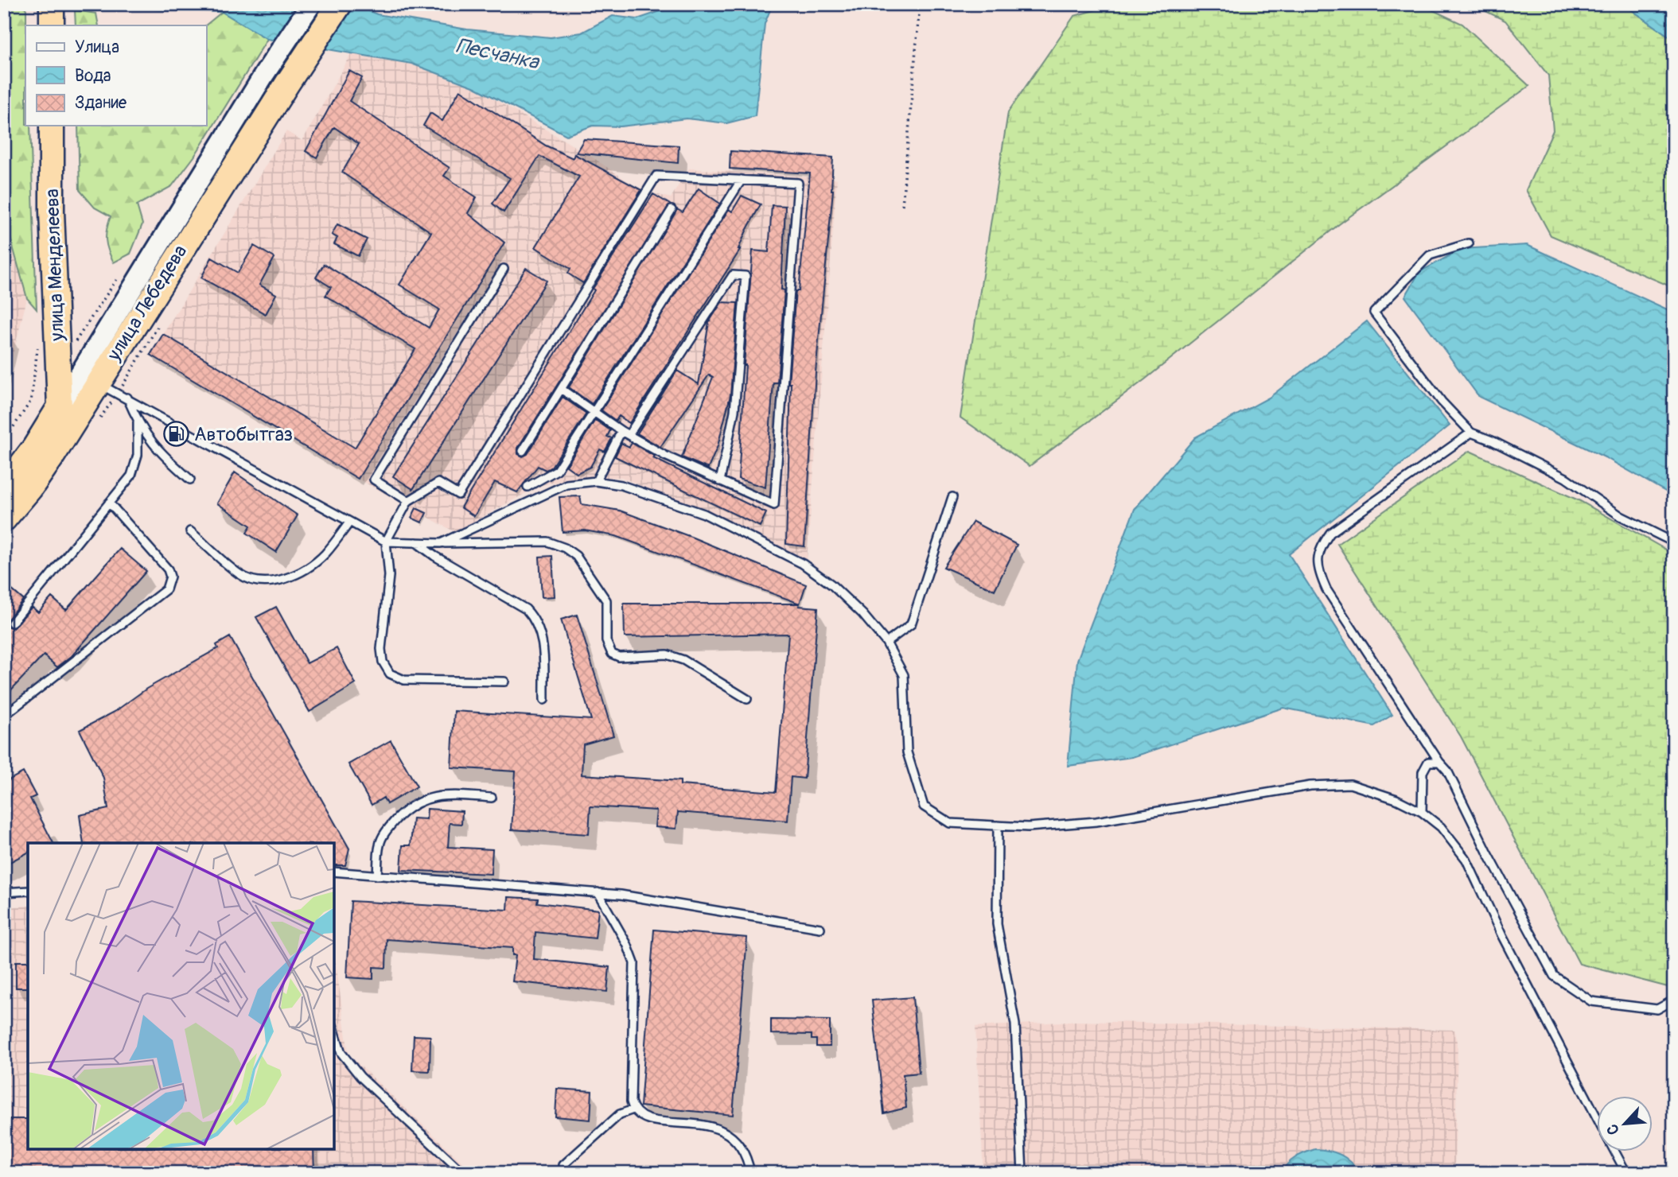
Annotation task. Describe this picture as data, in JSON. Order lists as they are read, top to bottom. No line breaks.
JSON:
{"streets":{"highway":["улица Менделеева","улица Лебедева"]},"crossings":[["улица Менделеева","улица Лебедева"]],"water":["Песчанка"],"places":{"fuel station":["Автобытгаз"]},"legend":["Улица","Вода","Здание"],"north":"bottom left"}
